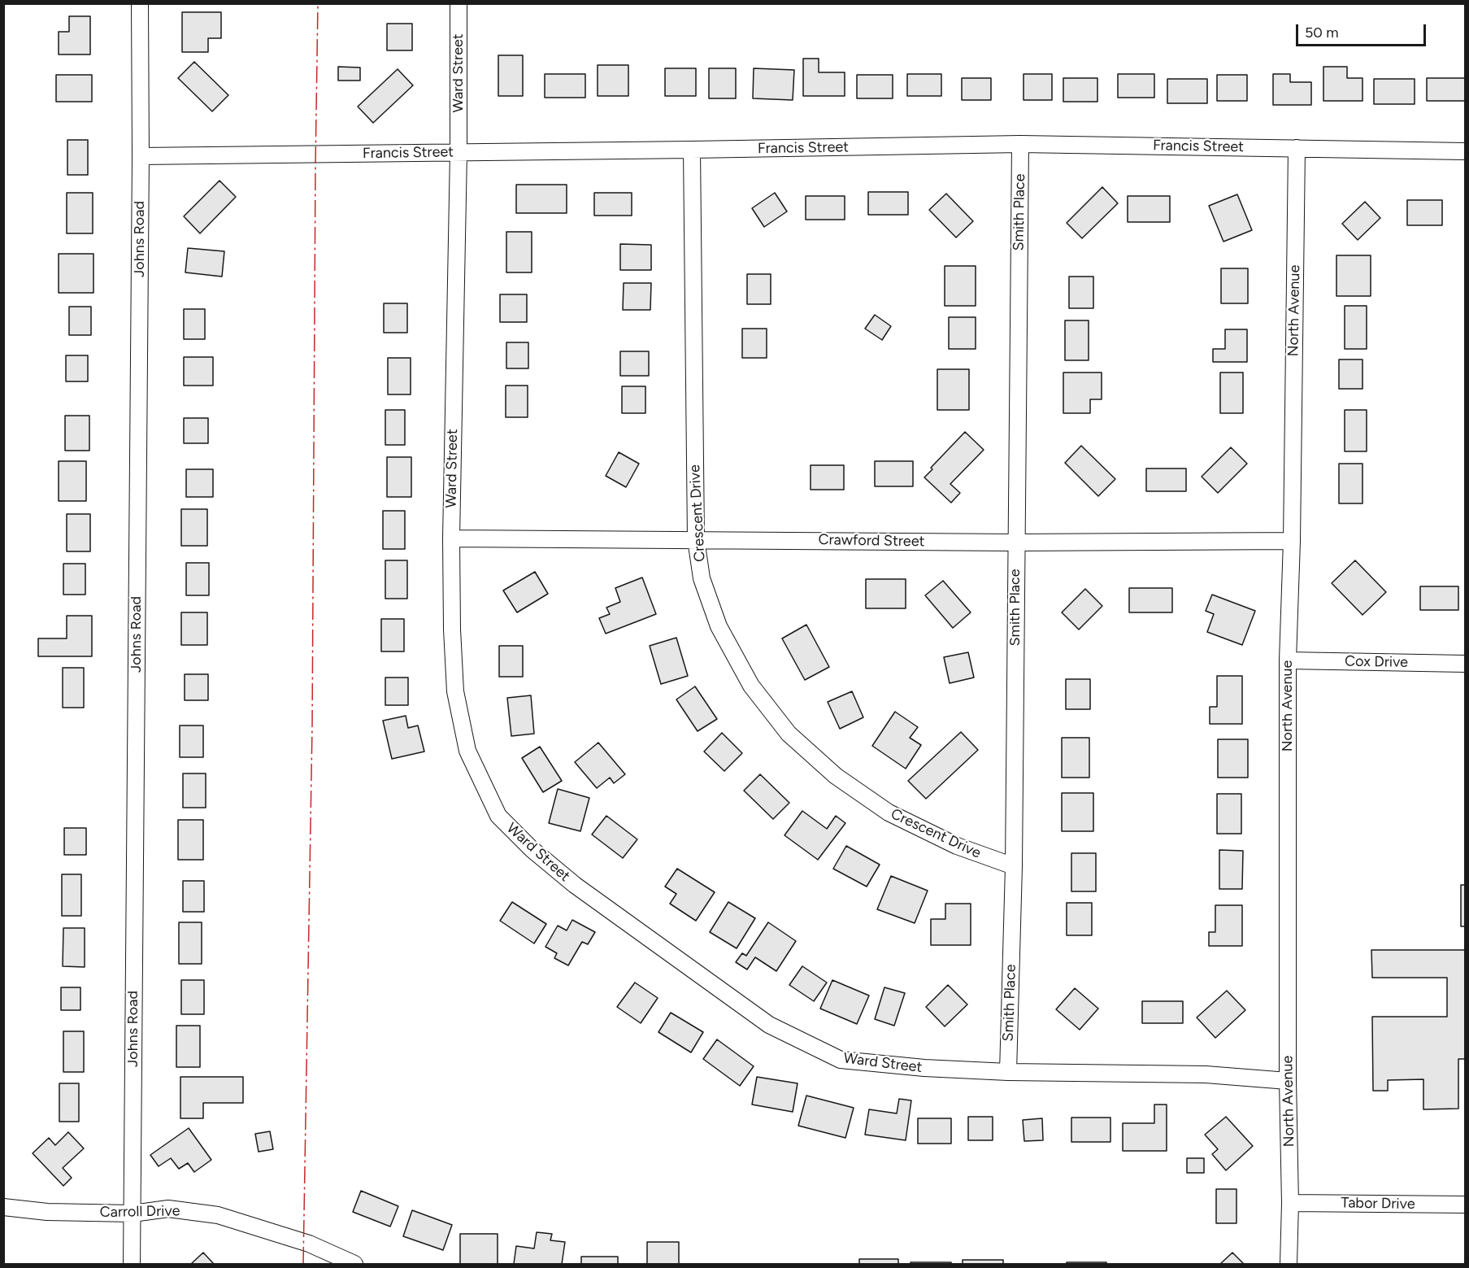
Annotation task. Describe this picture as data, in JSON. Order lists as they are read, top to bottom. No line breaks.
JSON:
{"streets":{"street":["Ward Street","Francis Street","Smith Place","Johns Road","North Avenue","Crescent Drive","Crawford Street","Cox Drive","Tabor Drive","Carroll Drive"]},"crossings":[["Ward Street","Francis Street"],["Ward Street","Smith Place"],["Ward Street","North Avenue"],["Ward Street","Crawford Street"],["Francis Street","Smith Place"],["Francis Street","Johns Road"],["Francis Street","North Avenue"],["Francis Street","Crescent Drive"],["Smith Place","Crescent Drive"],["Smith Place","Crawford Street"],["Johns Road","Carroll Drive"],["North Avenue","Crawford Street"],["North Avenue","Cox Drive"],["North Avenue","Tabor Drive"],["Crescent Drive","Crawford Street"]],"scale_bar":"50 m"}
